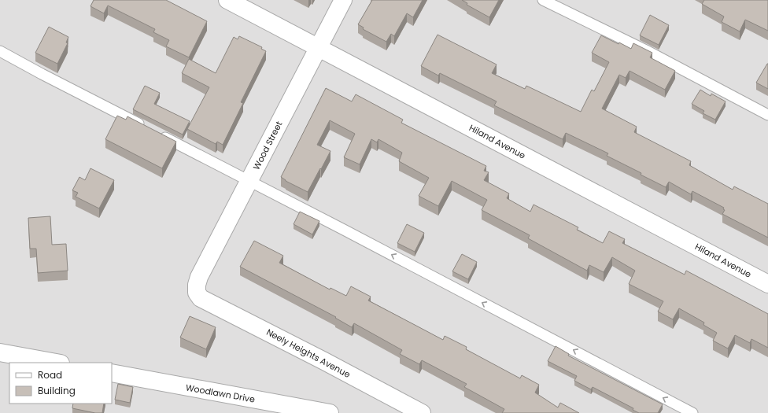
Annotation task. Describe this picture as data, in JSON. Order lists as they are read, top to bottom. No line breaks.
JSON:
{"streets":{"street":["Hiland Avenue","Wood Street","Neely Heights Avenue","Woodlawn Drive"]},"crossings":[["Hiland Avenue","Wood Street"],["Wood Street","Neely Heights Avenue"]],"legend":["Road","Building"]}
